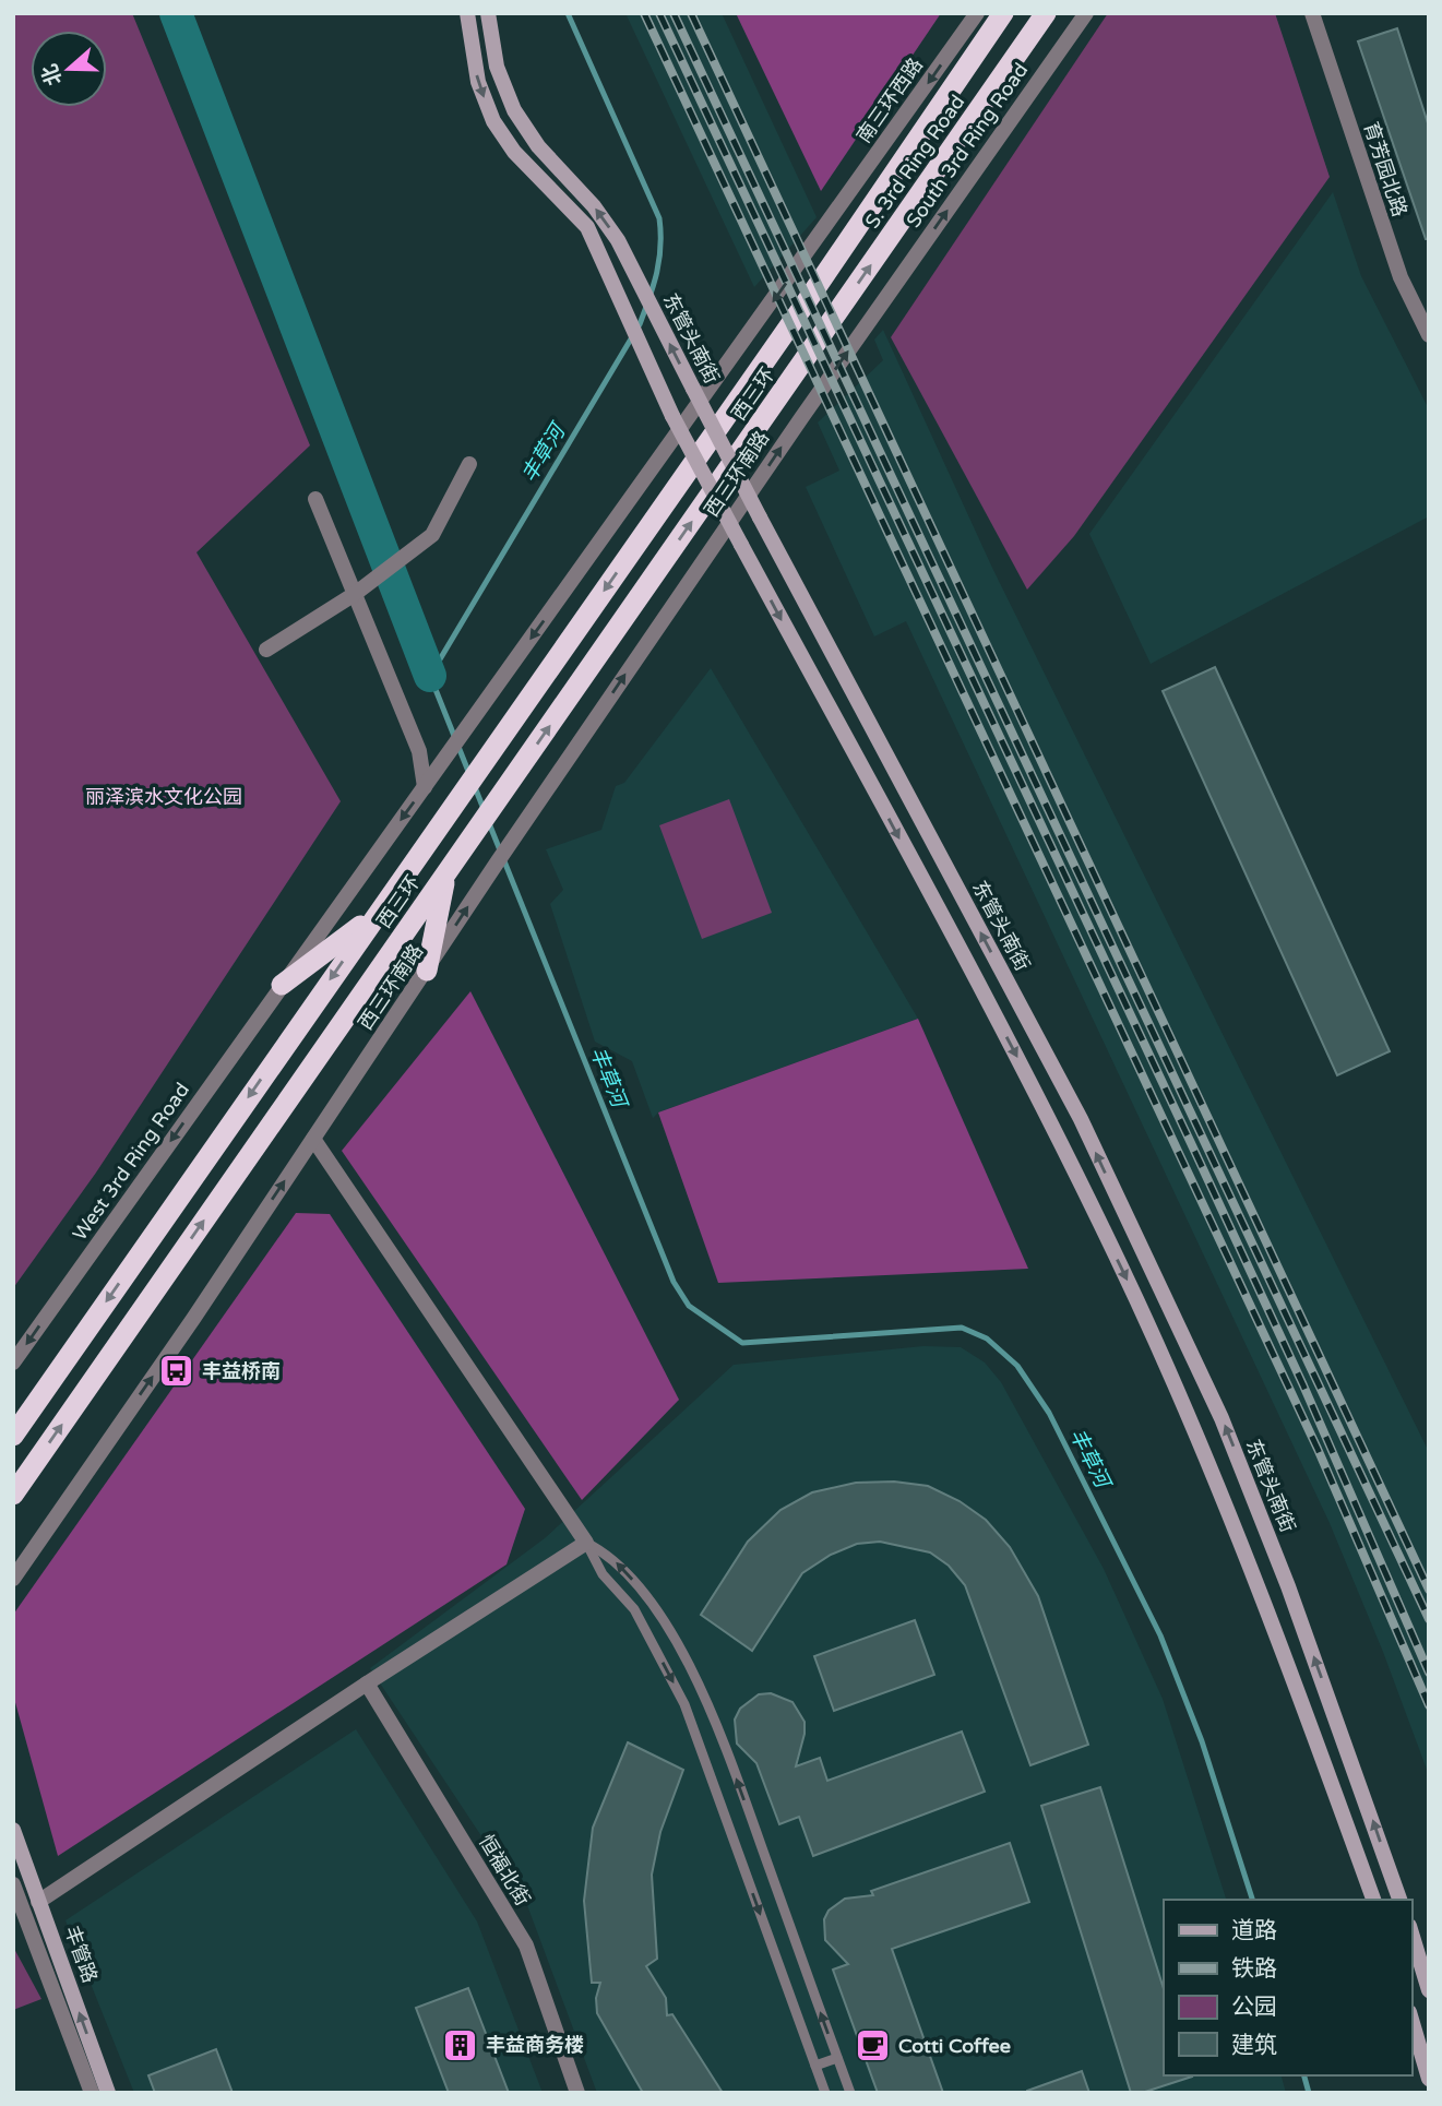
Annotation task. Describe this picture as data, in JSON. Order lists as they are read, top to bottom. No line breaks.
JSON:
{"streets":{"highway":["S. 3rd Ring Road","西三环"],"main road":["东管头南街","丰管路"],"street":["南三环西路","South 3rd Ring Road","育芳园北路","西三环南路","West 3rd Ring Road","恒福北街"]},"crossings":[["South 3rd Ring Road","西三环南路"],["S. 3rd Ring Road","西三环"]],"one_way":["南三环西路","South 3rd Ring Road","西三环南路","West 3rd Ring Road","丰管路"],"water":["丰草河"],"parks":["丽泽滨水文化公园"],"places":{"bus stop":["丰益桥南"],"building":["丰益商务楼"],"cafe":["Cotti Coffee"]},"legend":["道路","铁路","公园","建筑"],"north":"left"}
